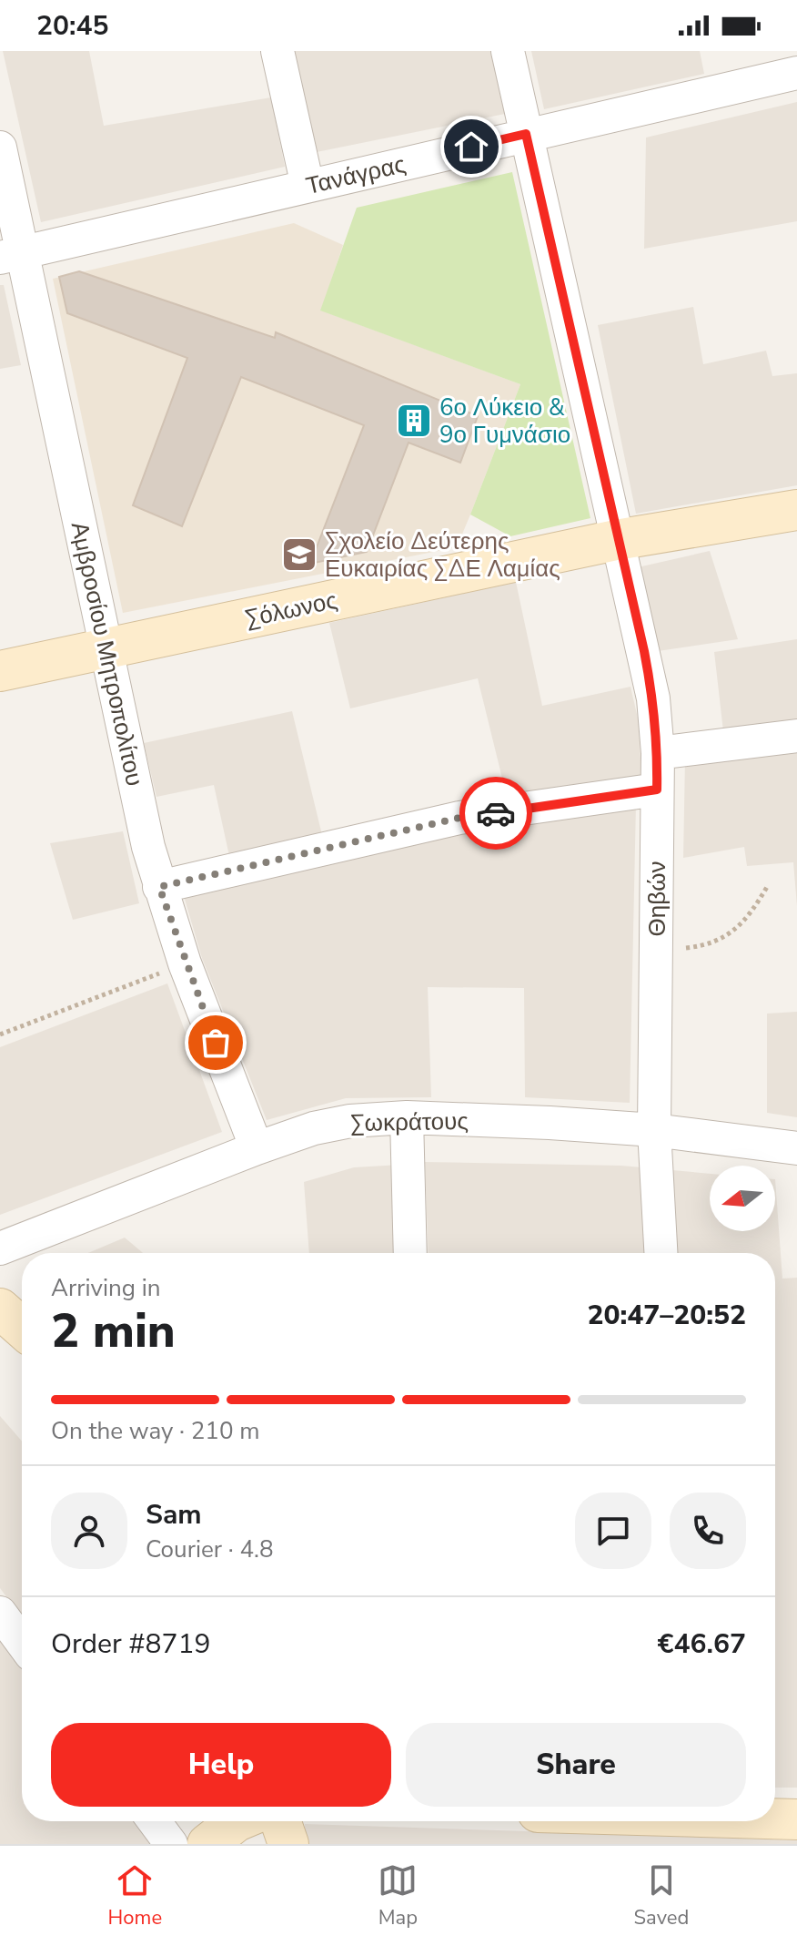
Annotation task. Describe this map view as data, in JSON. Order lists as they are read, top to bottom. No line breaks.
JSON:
{"streets":{"street":["Τανάγρας","Σόλωνος","Αμβροσίου Μητροπολίτου","Θηβών","Σωκράτους"]},"crossings":[["Τανάγρας","Αμβροσίου Μητροπολίτου"],["Τανάγρας","Θηβών"],["Σόλωνος","Αμβροσίου Μητροπολίτου"],["Σόλωνος","Θηβών"],["Αμβροσίου Μητροπολίτου","Σωκράτους"],["Θηβών","Σωκράτους"]],"places":{"building":["6ο Λύκειο & 9ο Γυμνάσιο"],"school or university":["Σχολείο Δεύτερης Ευκαιρίας ΣΔΕ Λαμίας"]},"north":"left","page":{"status":"20:45","heading":["2 min","Arriving in","20:47–20:52"],"panel":["Sam","Courier · 4.8","Order #8719","€46.67"],"bar":"On the way · 210 m","buttons":["Help","Share"],"tabs":["Home","Map","Saved"]}}
